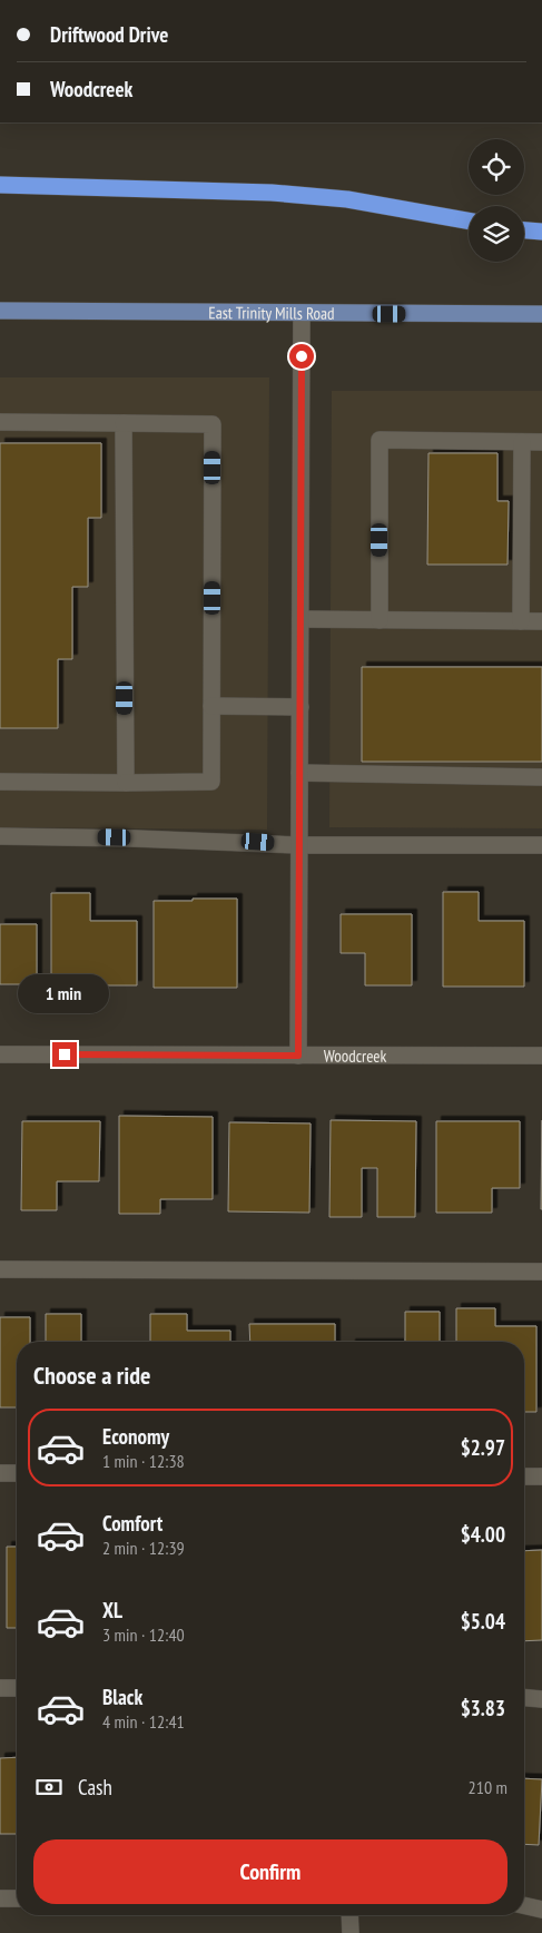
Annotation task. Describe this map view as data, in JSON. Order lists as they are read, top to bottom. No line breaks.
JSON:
{"streets":{"main road":["East Trinity Mills Road"],"street":["Woodcreek"]},"page":{"banner":["Driftwood Drive","Woodcreek"],"bubble":"1 min","heading":"Choose a ride","list":[{"name":"Economy","note":"1 min · 12:38","value":"$2.97"},{"name":"Comfort","note":"2 min · 12:39","value":"$4.00"},{"name":"XL","note":"3 min · 12:40","value":"$5.04"},{"name":"Black","note":"4 min · 12:41","value":"$3.83"}],"pay":["Cash","210 m"],"buttons":"Confirm"}}
